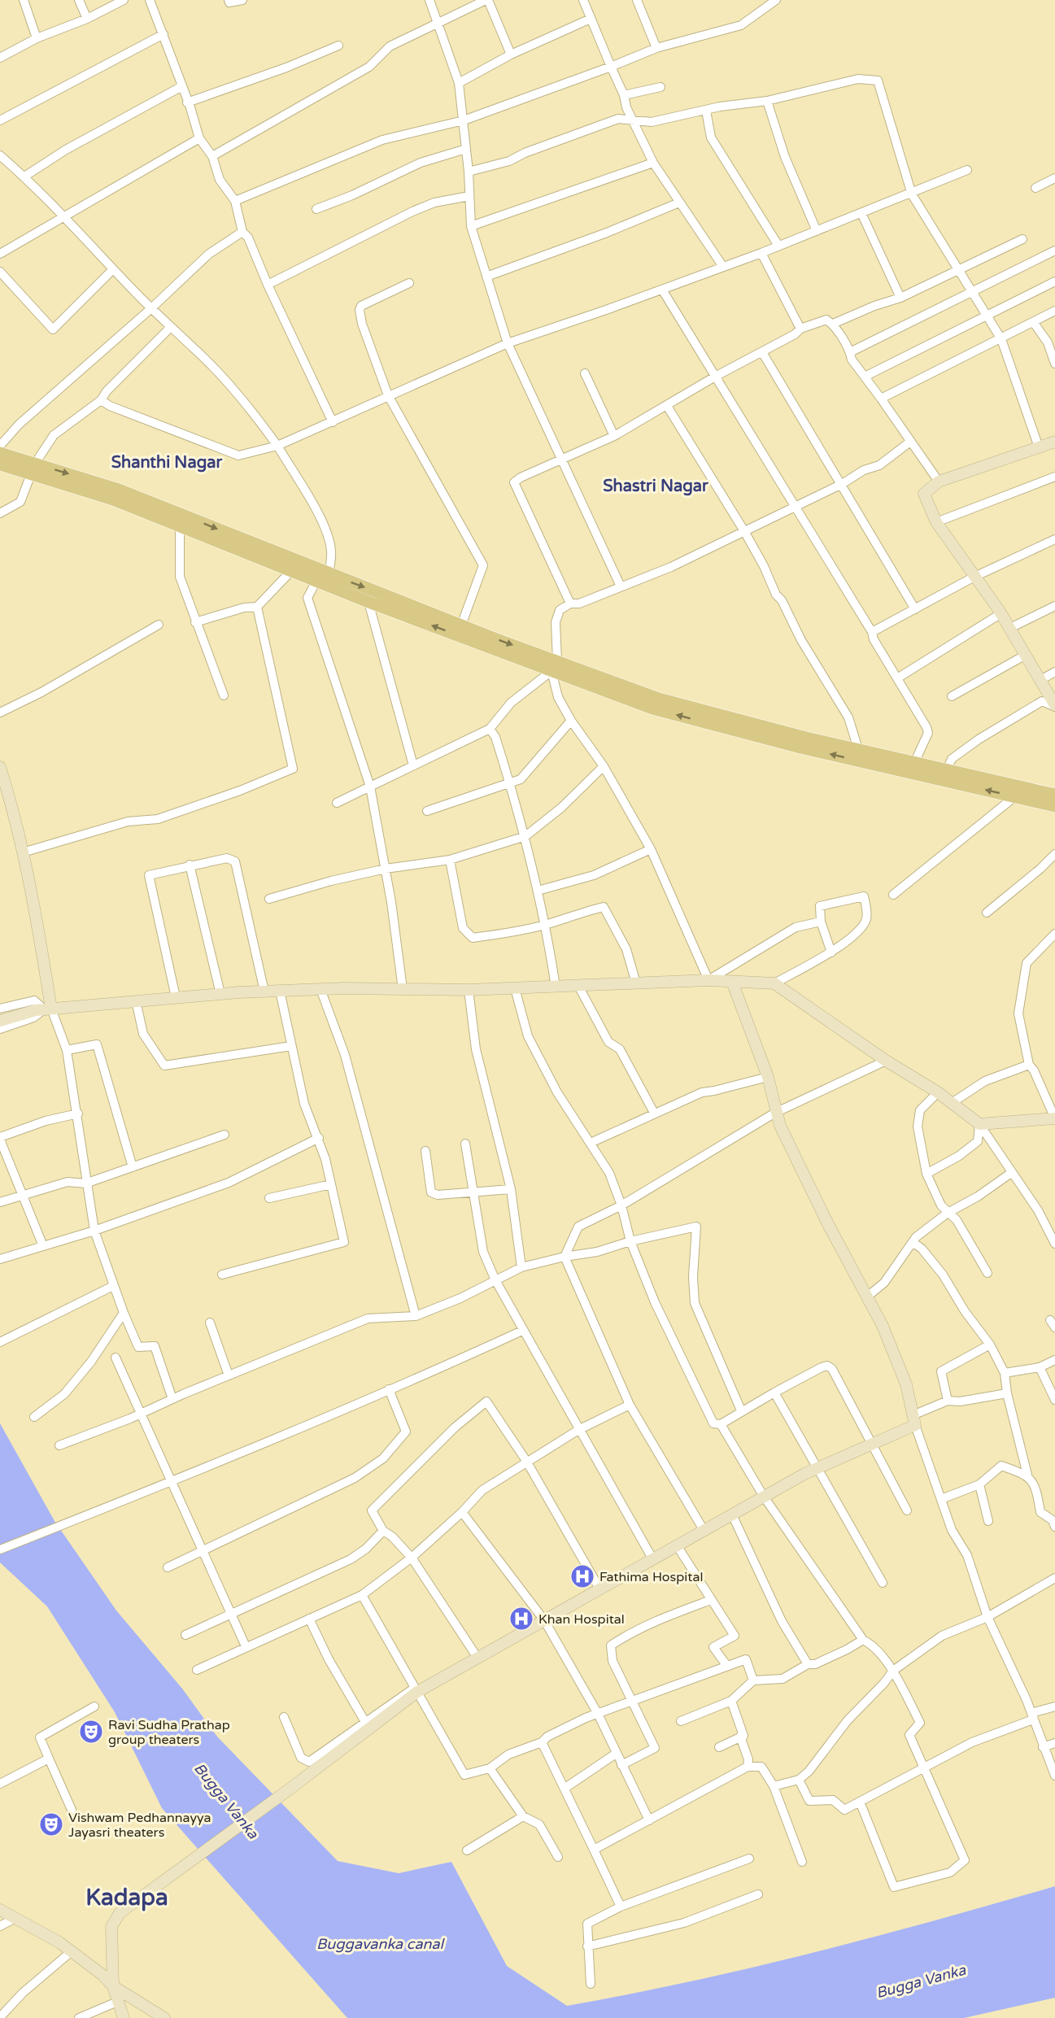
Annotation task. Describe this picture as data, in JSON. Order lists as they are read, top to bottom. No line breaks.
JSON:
{"districts":["Shanthi Nagar","Shastri Nagar","Kadapa"],"water":["Bugga Vanka","Buggavanka canal"],"places":{"hospital":["Fathima Hospital","Khan Hospital"],"theatre":["Ravi Sudha Prathap group theaters","Vishwam Pedhannayya Jayasri theaters"]}}
